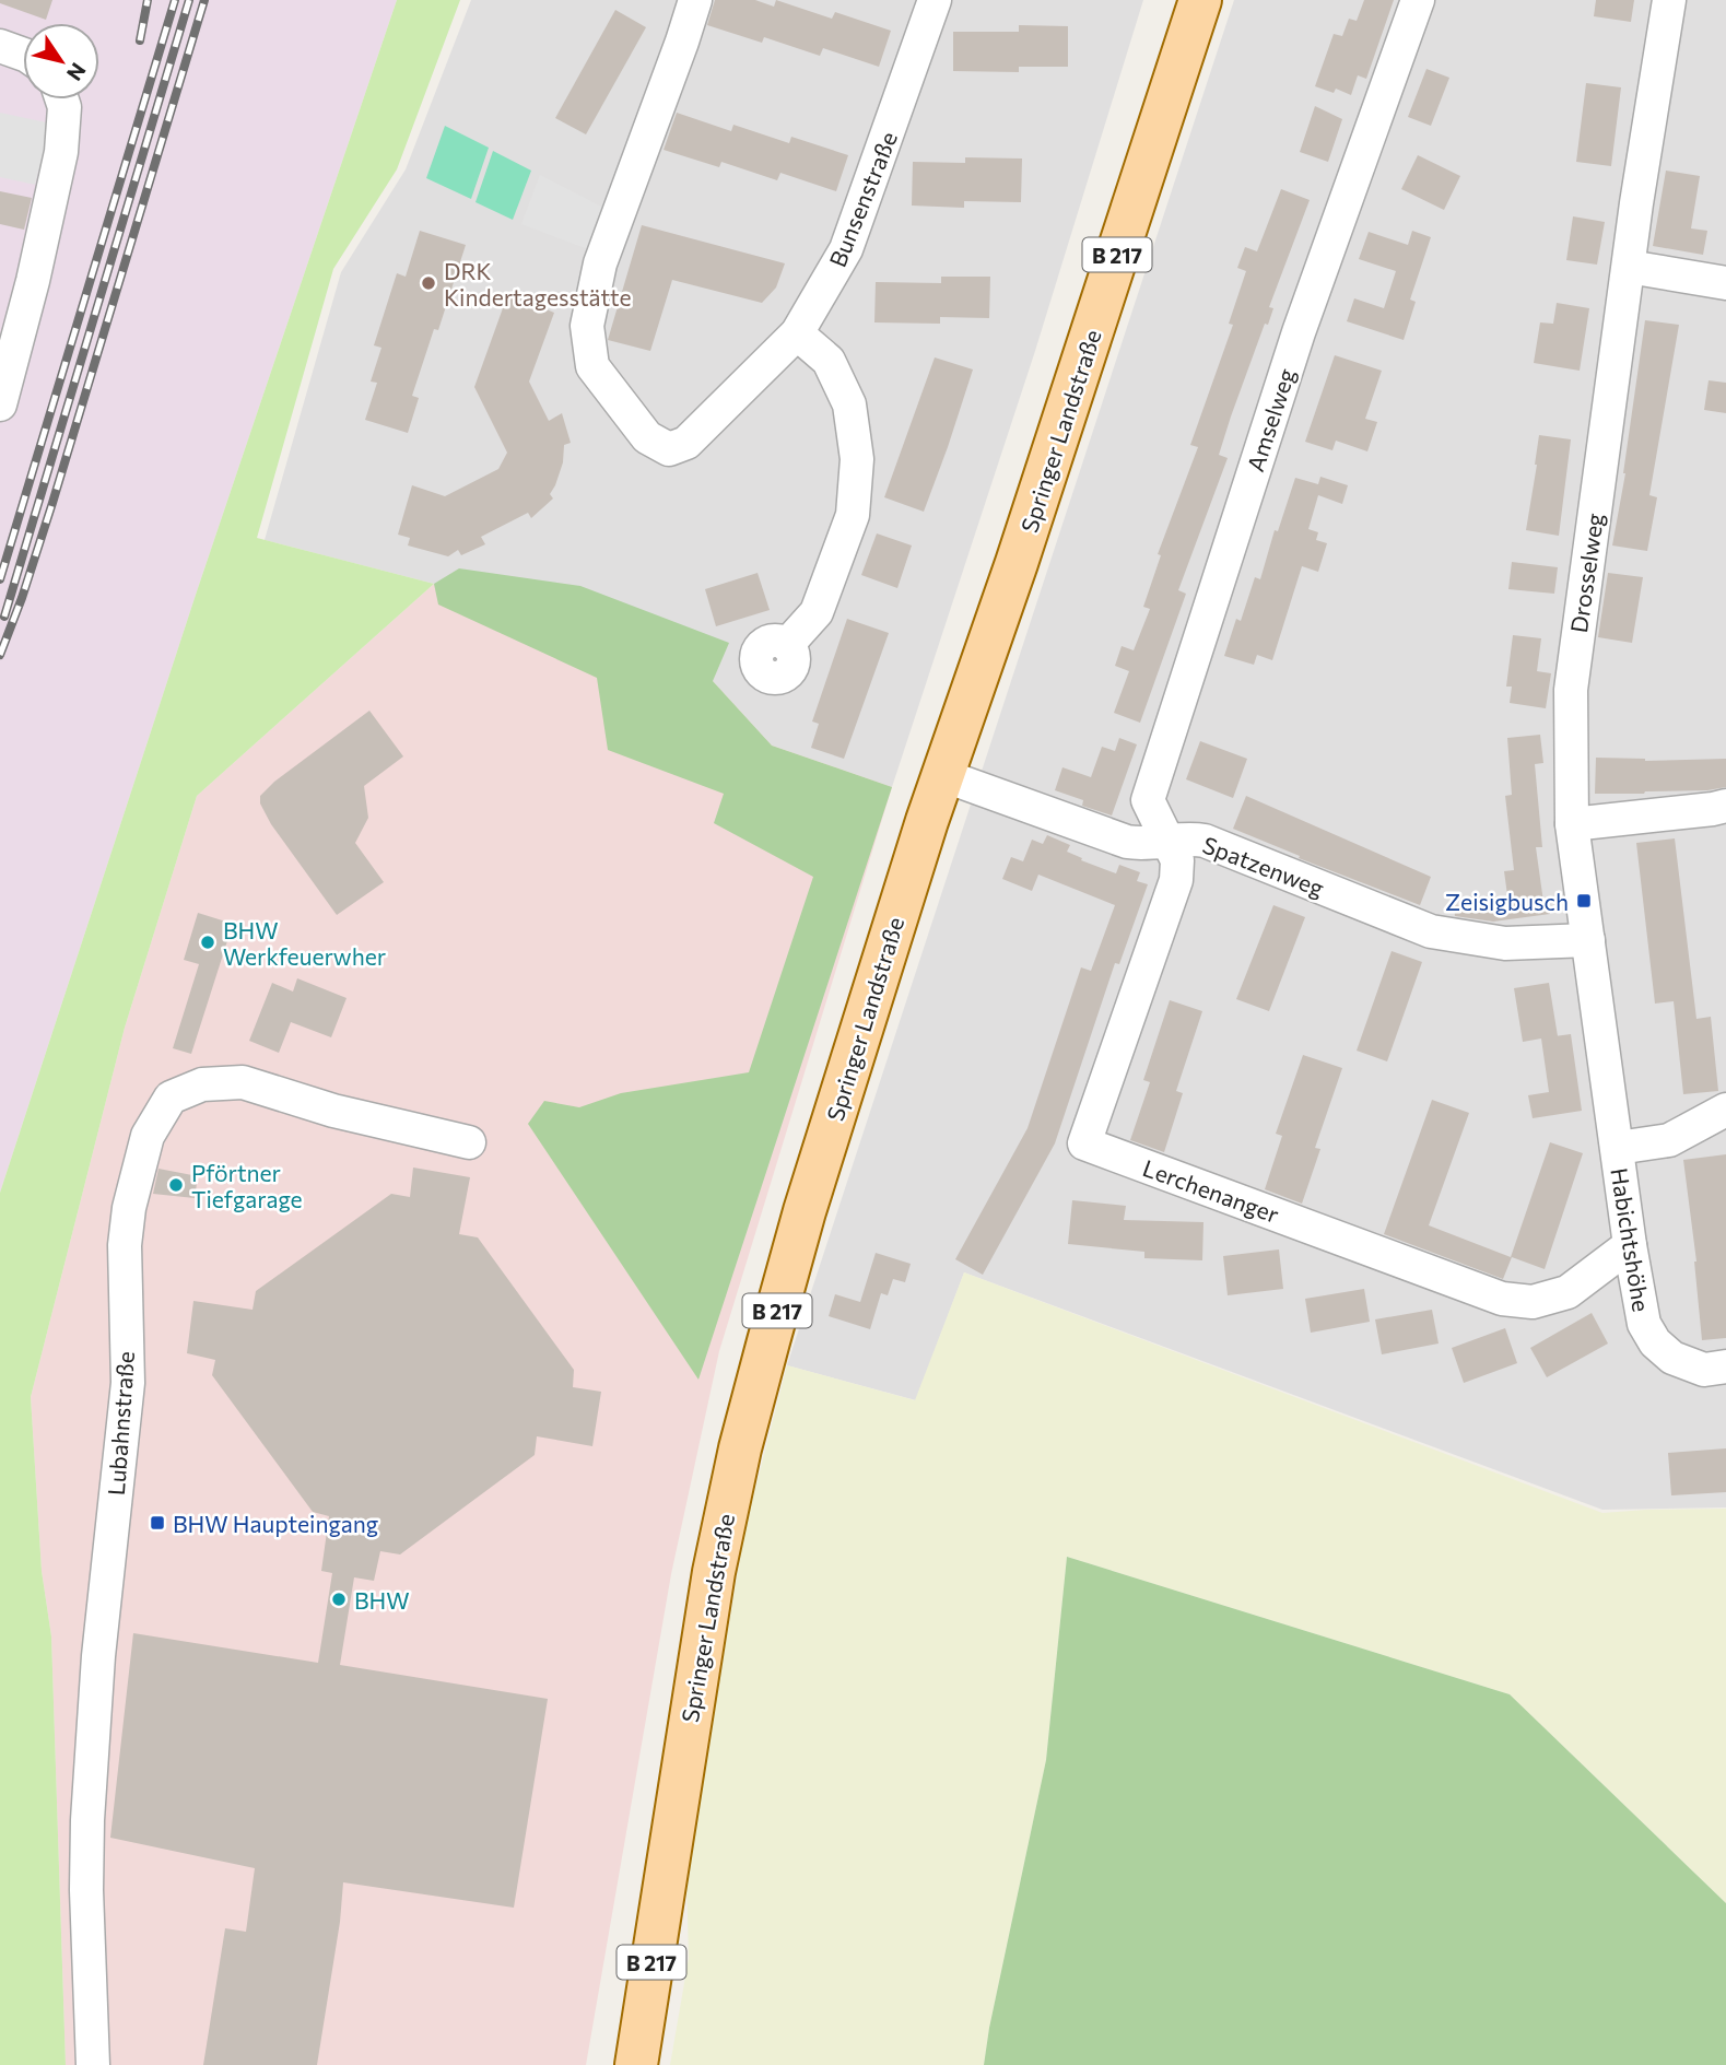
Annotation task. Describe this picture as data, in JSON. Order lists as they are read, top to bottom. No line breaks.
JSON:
{"streets":{"main road":["B 217","Springer Landstraße"],"street":["Bunsenstraße","Amselweg","Drosselweg","Spatzenweg","Lerchenanger","Habichtshöhe","Lubahnstraße"]},"crossings":[["Amselweg","Spatzenweg"],["Amselweg","Lerchenanger"],["Springer Landstraße","Spatzenweg"],["Drosselweg","Spatzenweg"],["Drosselweg","Habichtshöhe"],["Spatzenweg","Lerchenanger"],["Lerchenanger","Habichtshöhe"]],"places":{"other":["DRK Kindertagesstätte","BHW Werkfeuerwher","Pförtner Tiefgarage","BHW"],"transit":["Zeisigbusch","BHW Haupteingang"]},"north":"bottom right"}
